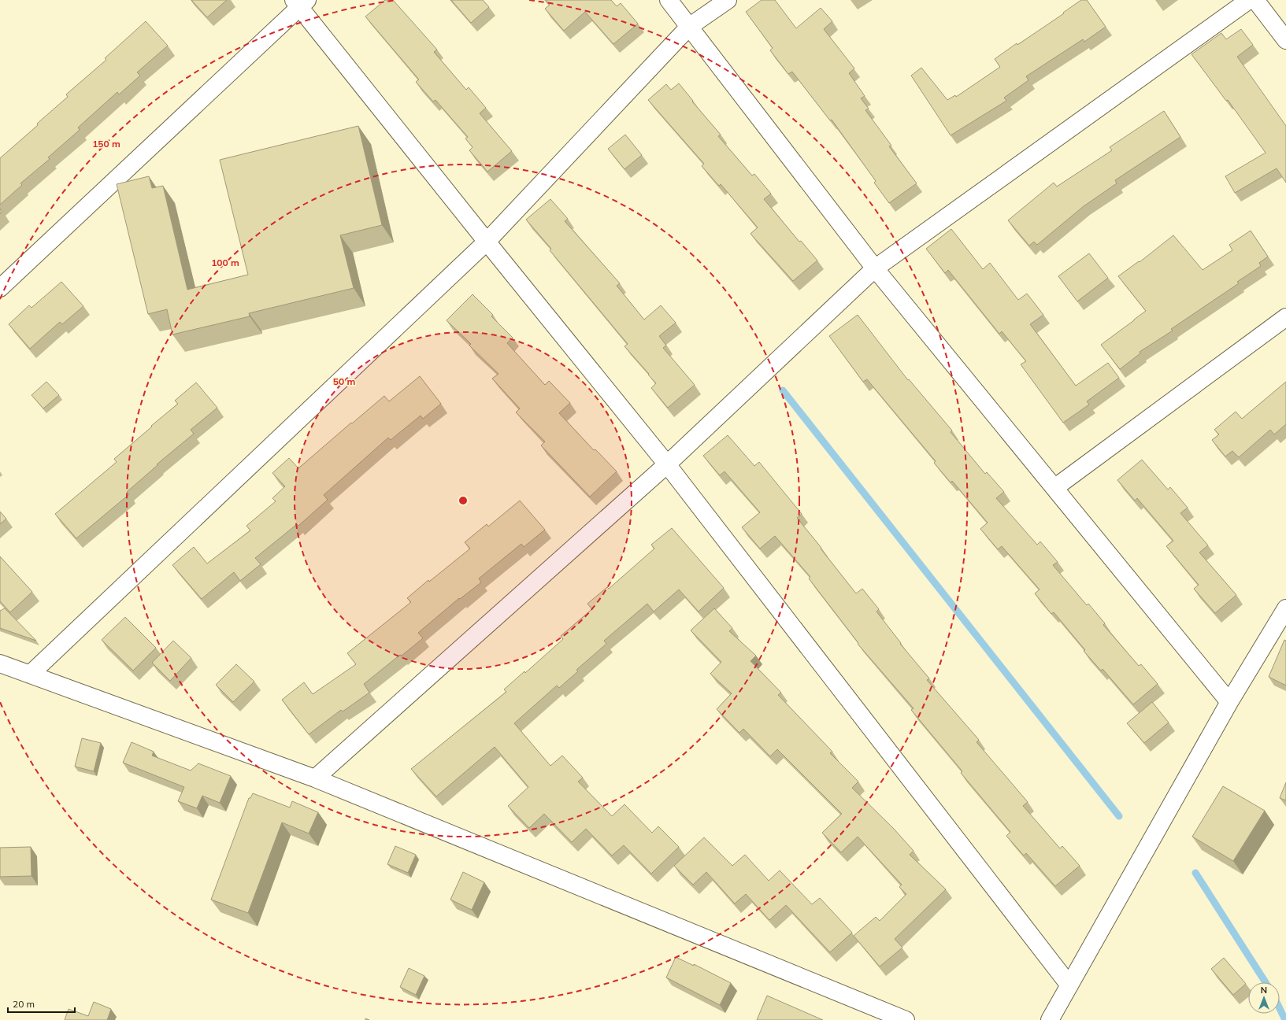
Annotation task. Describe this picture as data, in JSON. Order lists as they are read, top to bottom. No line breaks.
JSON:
{"scale_bar":"20 m","north":"top","rings":["150 m","100 m","50 m"]}
